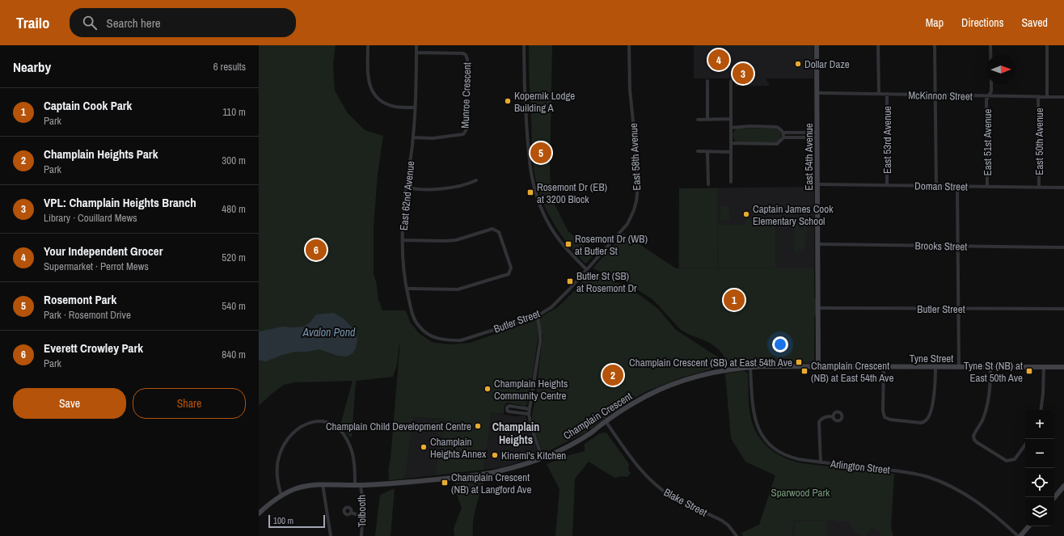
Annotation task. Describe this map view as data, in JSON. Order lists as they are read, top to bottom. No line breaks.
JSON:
{"streets":{"street":["Munroe Crescent","McKinnon Street","East 53rd Avenue","East 50th Avenue","East 51st Avenue","East 58th Avenue","East 54th Avenue","Doman Street","East 62nd Avenue","Brooks Street","Butler Street","Tyne Street","Champlain Crescent","Arlington Street","Blake Street","Tolbooth"]},"crossings":[["Munroe Crescent","East 62nd Avenue"],["McKinnon Street","East 53rd Avenue"],["McKinnon Street","East 50th Avenue"],["McKinnon Street","East 51st Avenue"],["McKinnon Street","East 54th Avenue"],["East 53rd Avenue","Doman Street"],["East 50th Avenue","Doman Street"],["East 51st Avenue","Doman Street"],["East 58th Avenue","Butler Street"],["East 54th Avenue","Doman Street"],["East 54th Avenue","Brooks Street"],["East 54th Avenue","Butler Street"],["East 54th Avenue","Tyne Street"],["East 54th Avenue","Champlain Crescent"],["East 62nd Avenue","Butler Street"],["Tyne Street","Champlain Crescent"],["Champlain Crescent","Arlington Street"],["Champlain Crescent","Blake Street"],["Champlain Crescent","Tolbooth"]],"districts":["Champlain Heights"],"water":["Avalon Pond"],"parks":["Sparwood Park"],"places":{"other":["Dollar Daze","Kopernik Lodge Building A","Captain James Cook Elementary School","Champlain Heights Community Centre","Champlain Child Development Centre","Champlain Heights Annex","Kinemi's Kitchen"],"transit":["Rosemont Dr (EB) at 3200 Block","Rosemont Dr (WB) at Butler St","Butler St (SB) at Rosemont Dr","Champlain Crescent (SB) at East 54th Ave","Champlain Crescent (NB) at East 54th Ave","Tyne St (NB) at East 50th Ave","Champlain Crescent (NB) at Langford Ave"]},"scale_bar":"100 m","north":"right","page":{"header":"Trailo","search":"Search here","nav":["Map","Directions","Saved"],"heading":["Nearby","6 results"],"pins":["4","3","5","6","1","2"],"list":[{"mark":"1","name":"Captain Cook Park","note":"Park","value":"110 m"},{"mark":"2","name":"Champlain Heights Park","note":"Park","value":"300 m"},{"mark":"3","name":"VPL: Champlain Heights Branch","note":"Library · Couillard Mews","value":"480 m"},{"mark":"4","name":"Your Independent Grocer","note":"Supermarket · Perrot Mews","value":"520 m"},{"mark":"5","name":"Rosemont Park","note":"Park · Rosemont Drive","value":"540 m"},{"mark":"6","name":"Everett Crowley Park","note":"Park","value":"840 m"}],"buttons":["Save","Share"],"map_buttons":["+","−"],"scale":"100 m"}}
